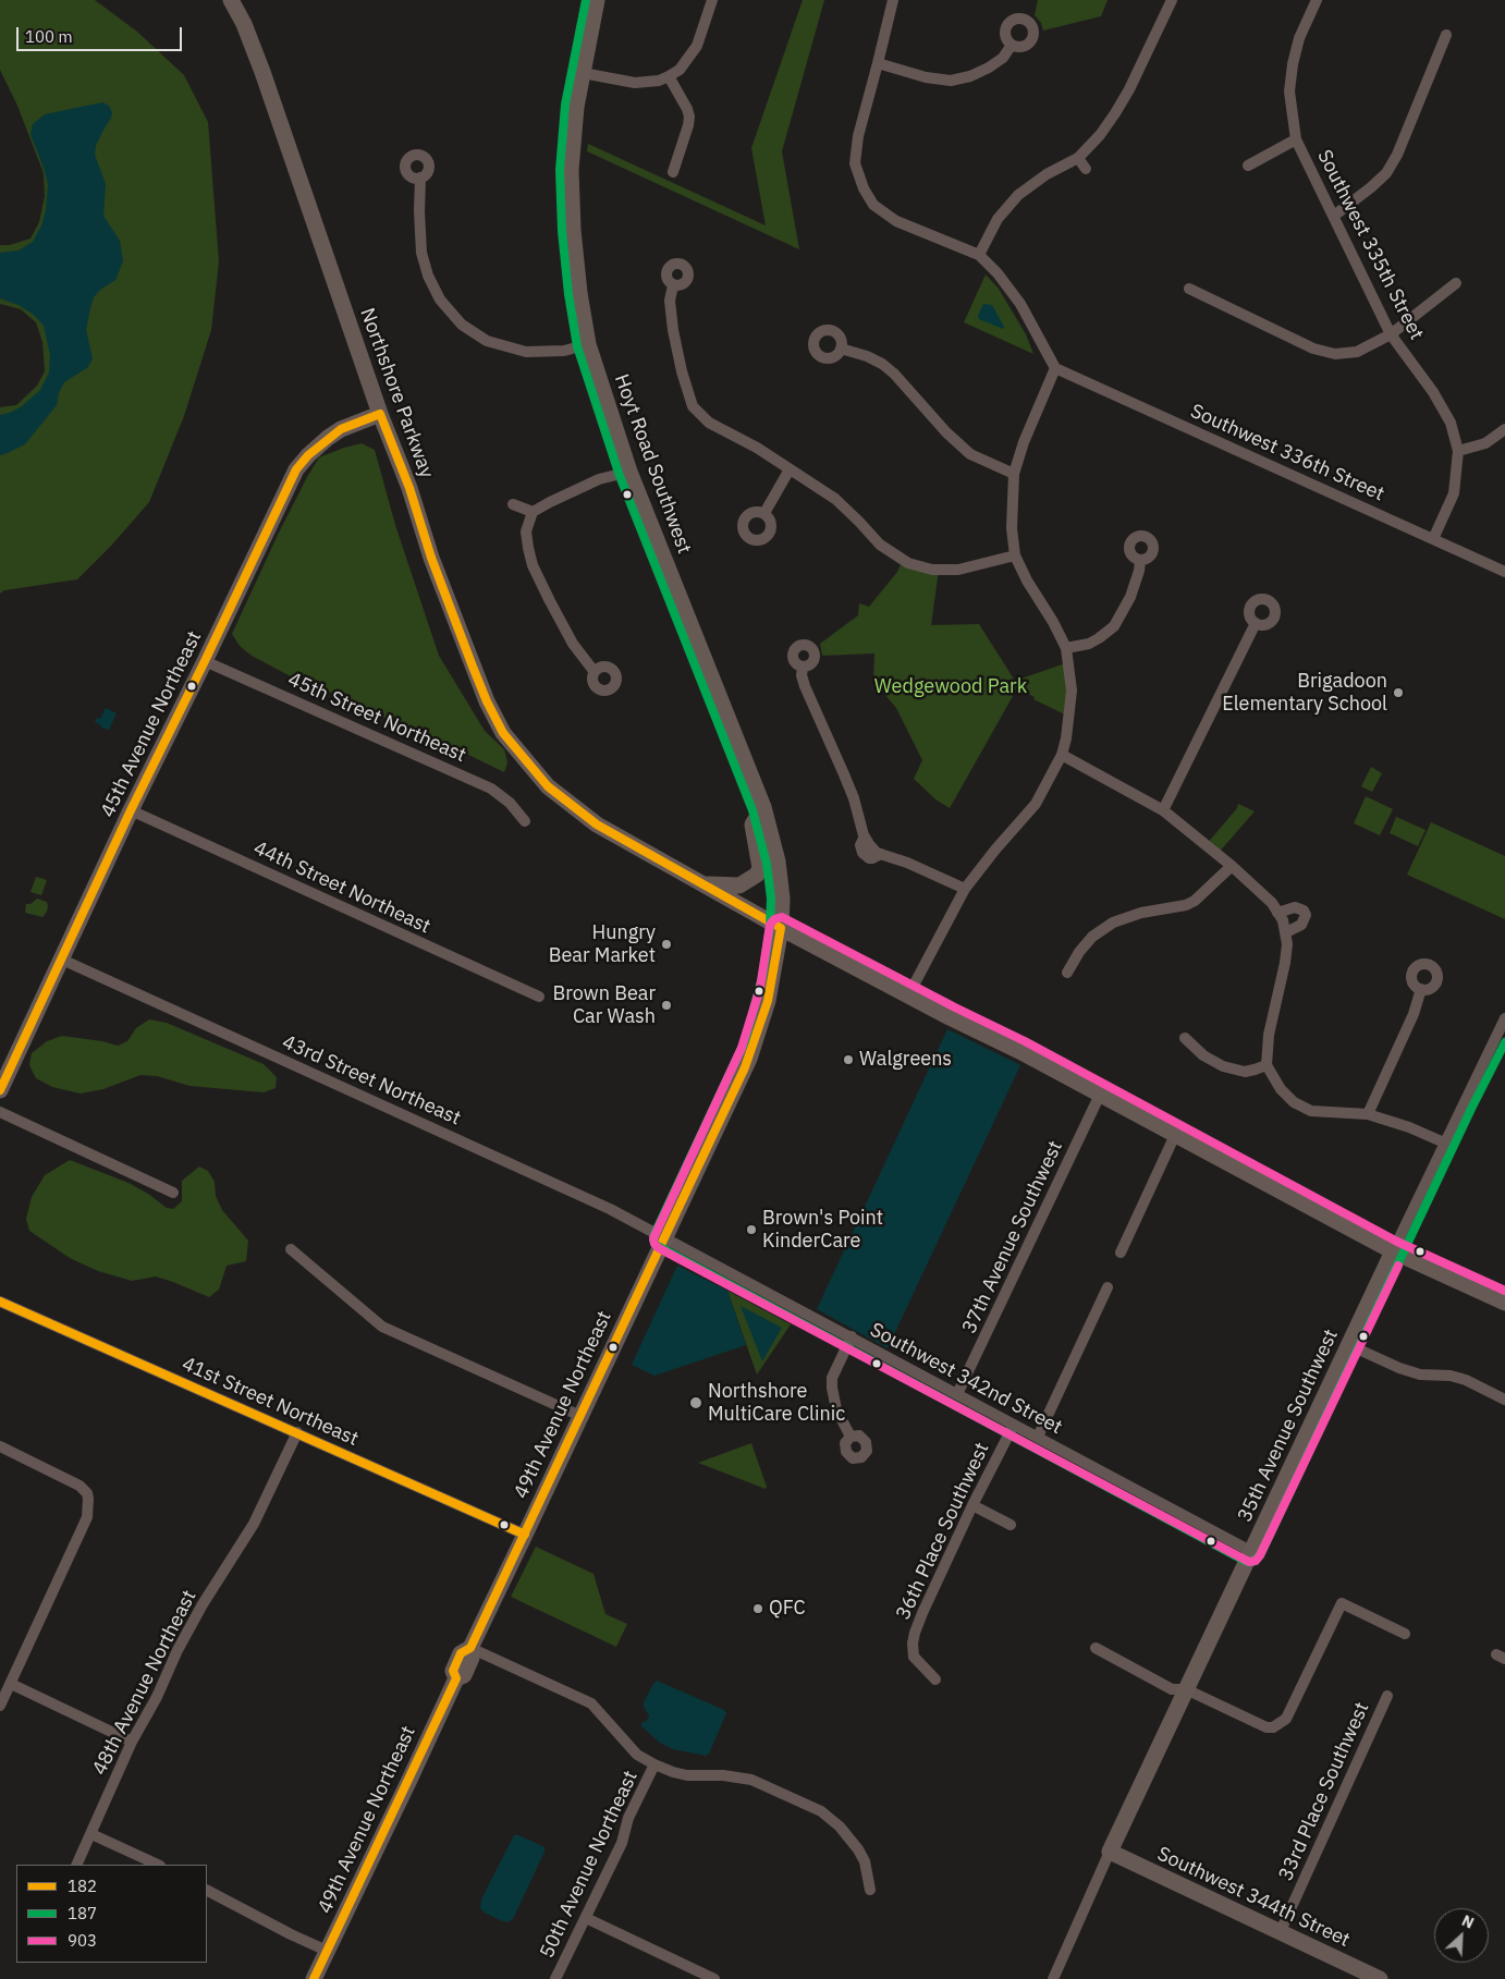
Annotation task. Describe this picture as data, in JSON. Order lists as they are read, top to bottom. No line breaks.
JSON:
{"streets":{"main road":["Northshore Parkway","Hoyt Road Southwest","45th Avenue Northeast","49th Avenue Northeast","35th Avenue Southwest","Southwest 344th Street"],"street":["Southwest 335th Street","Southwest 336th Street","45th Street Northeast","44th Street Northeast","43rd Street Northeast","37th Avenue Southwest","Southwest 342nd Street","41st Street Northeast","36th Place Southwest","48th Avenue Northeast","33rd Place Southwest","50th Avenue Northeast"]},"crossings":[["Northshore Parkway","Hoyt Road Southwest"],["Northshore Parkway","45th Avenue Northeast"],["Northshore Parkway","37th Avenue Southwest"],["Northshore Parkway","49th Avenue Northeast"],["Northshore Parkway","35th Avenue Southwest"],["Hoyt Road Southwest","49th Avenue Northeast"],["45th Street Northeast","45th Avenue Northeast"],["45th Avenue Northeast","44th Street Northeast"],["45th Avenue Northeast","43rd Street Northeast"],["43rd Street Northeast","Southwest 342nd Street"],["43rd Street Northeast","49th Avenue Northeast"],["37th Avenue Southwest","Southwest 342nd Street"],["Southwest 342nd Street","49th Avenue Northeast"],["Southwest 342nd Street","35th Avenue Southwest"],["Southwest 342nd Street","36th Place Southwest"],["41st Street Northeast","49th Avenue Northeast"],["41st Street Northeast","48th Avenue Northeast"],["35th Avenue Southwest","Southwest 344th Street"],["33rd Place Southwest","Southwest 344th Street"]],"parks":["Wedgewood Park"],"places":["Brigadoon Elementary School","Hungry Bear Market","Brown Bear Car Wash","Walgreens","Brown's Point KinderCare","Northshore MultiCare Clinic","QFC"],"lines":["transit line 187","transit line 182","transit line 903"],"legend":["182","187","903"],"scale_bar":"100 m","north":"top right"}
